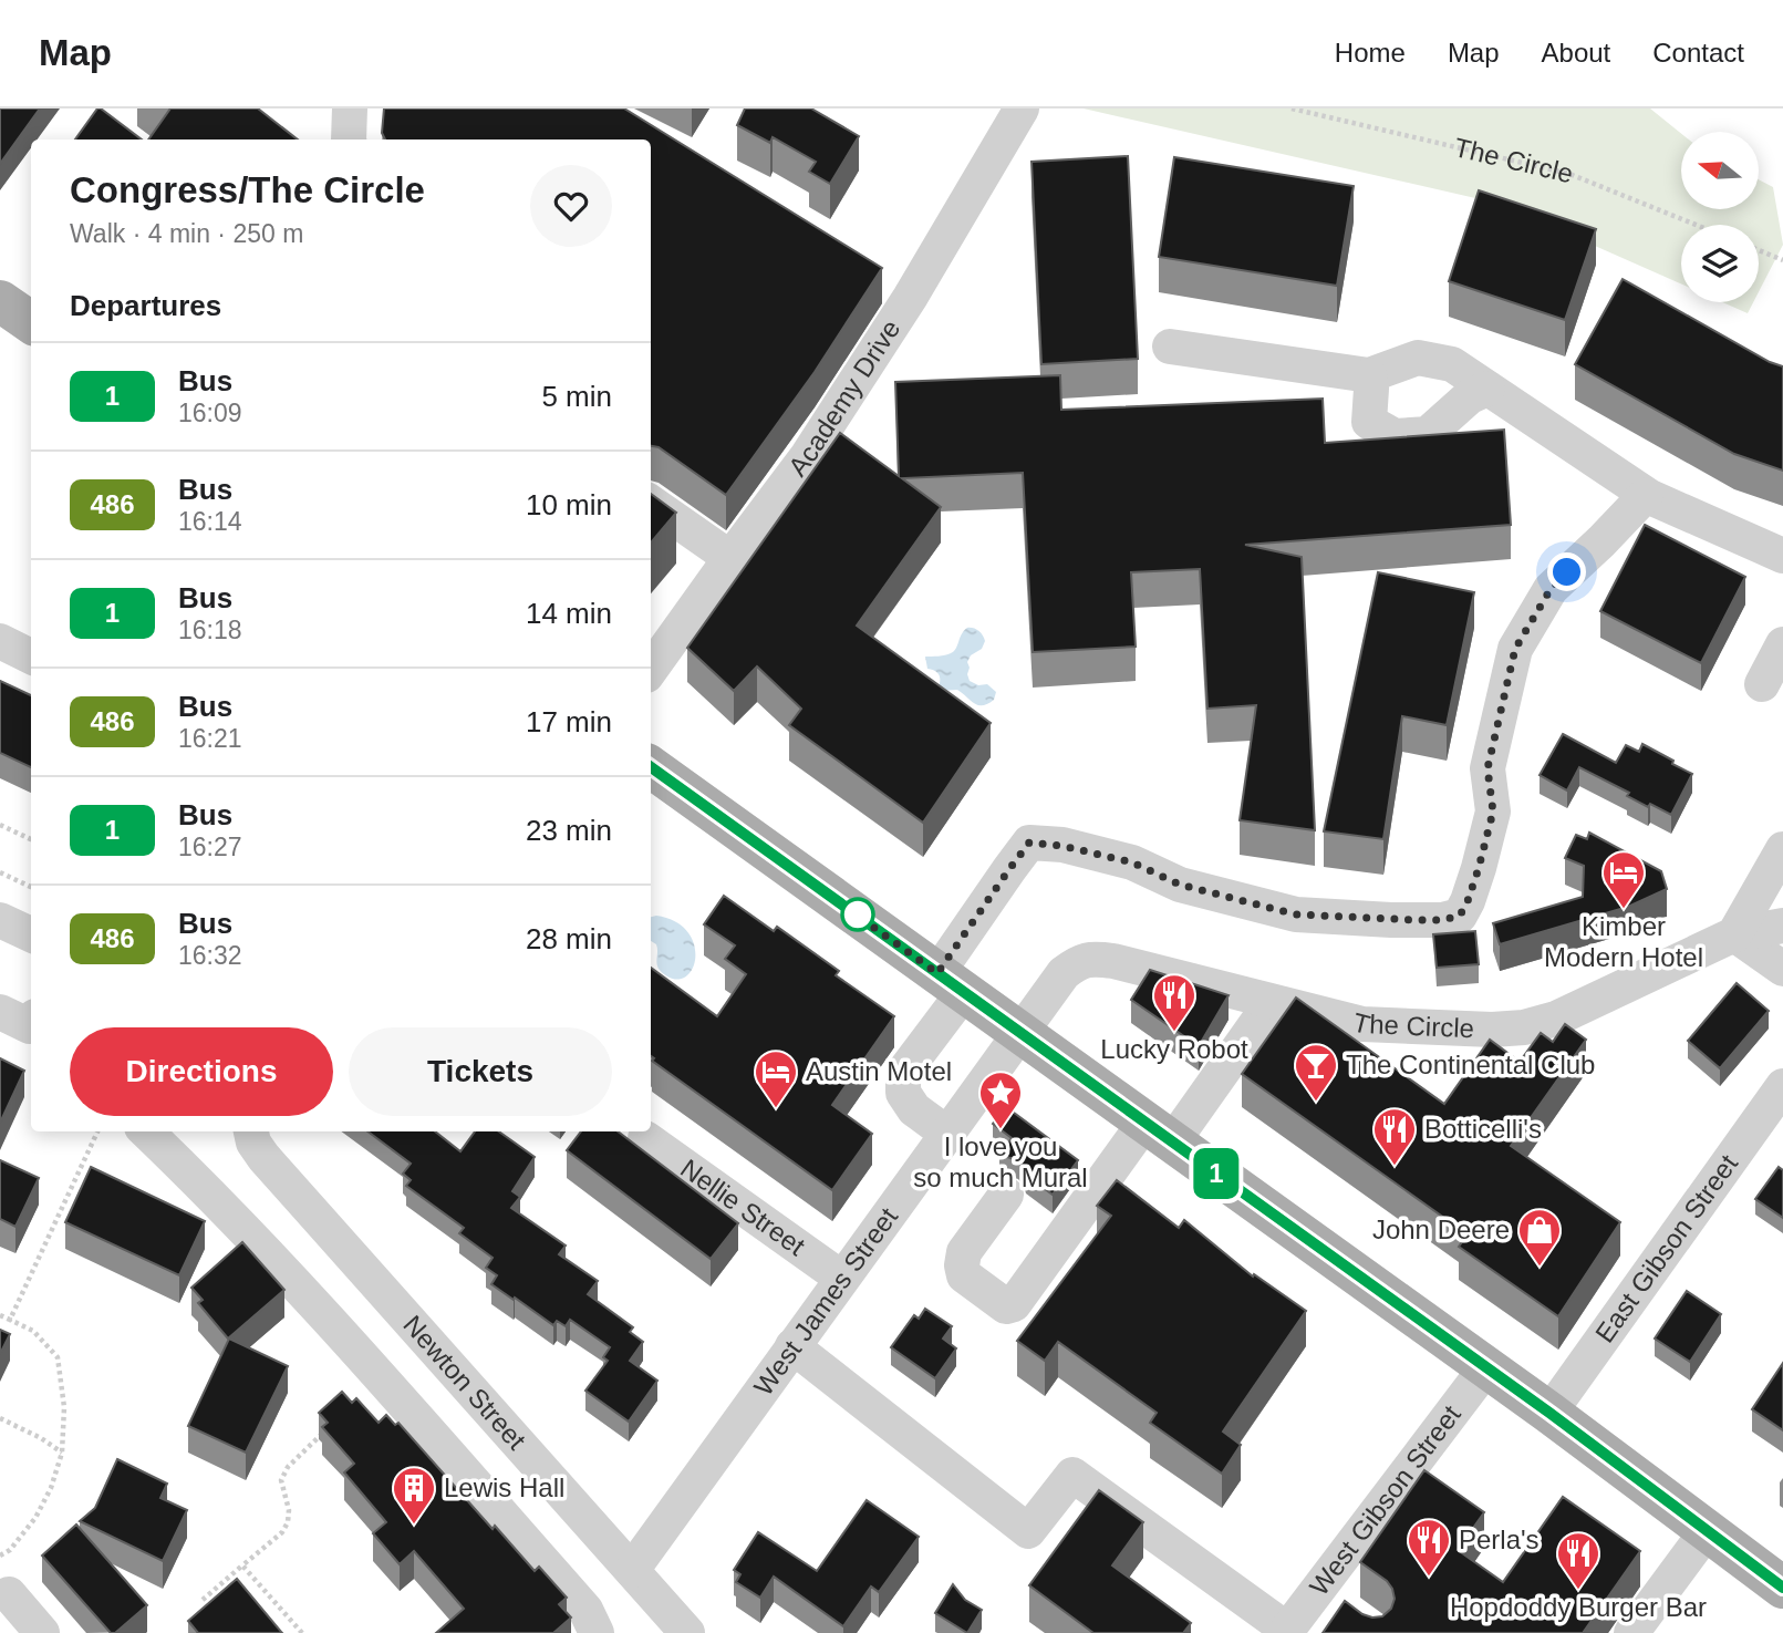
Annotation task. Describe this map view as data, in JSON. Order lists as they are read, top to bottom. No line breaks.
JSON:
{"streets":{"street":["The Circle","Academy Drive","Nellie Street","East Gibson Street","West James Street","Newton Street","West Gibson Street"]},"crossings":[["The Circle","West James Street"],["Nellie Street","West James Street"],["West James Street","Newton Street"]],"places":{"hotel":["Kimber Modern Hotel","Austin Motel"],"restaurant":["Lucky Robot","Botticelli's","Perla's","Hopdoddy Burger Bar"],"bar":["The Continental Club"],"place":["I love you so much Mural"],"shop":["John Deere"],"building":["Lewis Hall"]},"lines":["bus line 1"],"north":"left","page":{"header":"Map","nav":["Home","Map","About","Contact"],"on_map":"1","heading":[["Congress/The Circle","Walk · 4 min · 250 m"],"Departures"],"list":[{"mark":"1","name":"Bus","note":"16:09","value":"5 min"},{"mark":"486","name":"Bus","note":"16:14","value":"10 min"},{"mark":"1","name":"Bus","note":"16:18","value":"14 min"},{"mark":"486","name":"Bus","note":"16:21","value":"17 min"},{"mark":"1","name":"Bus","note":"16:27","value":"23 min"},{"mark":"486","name":"Bus","note":"16:32","value":"28 min"}],"buttons":["Directions","Tickets"]}}
